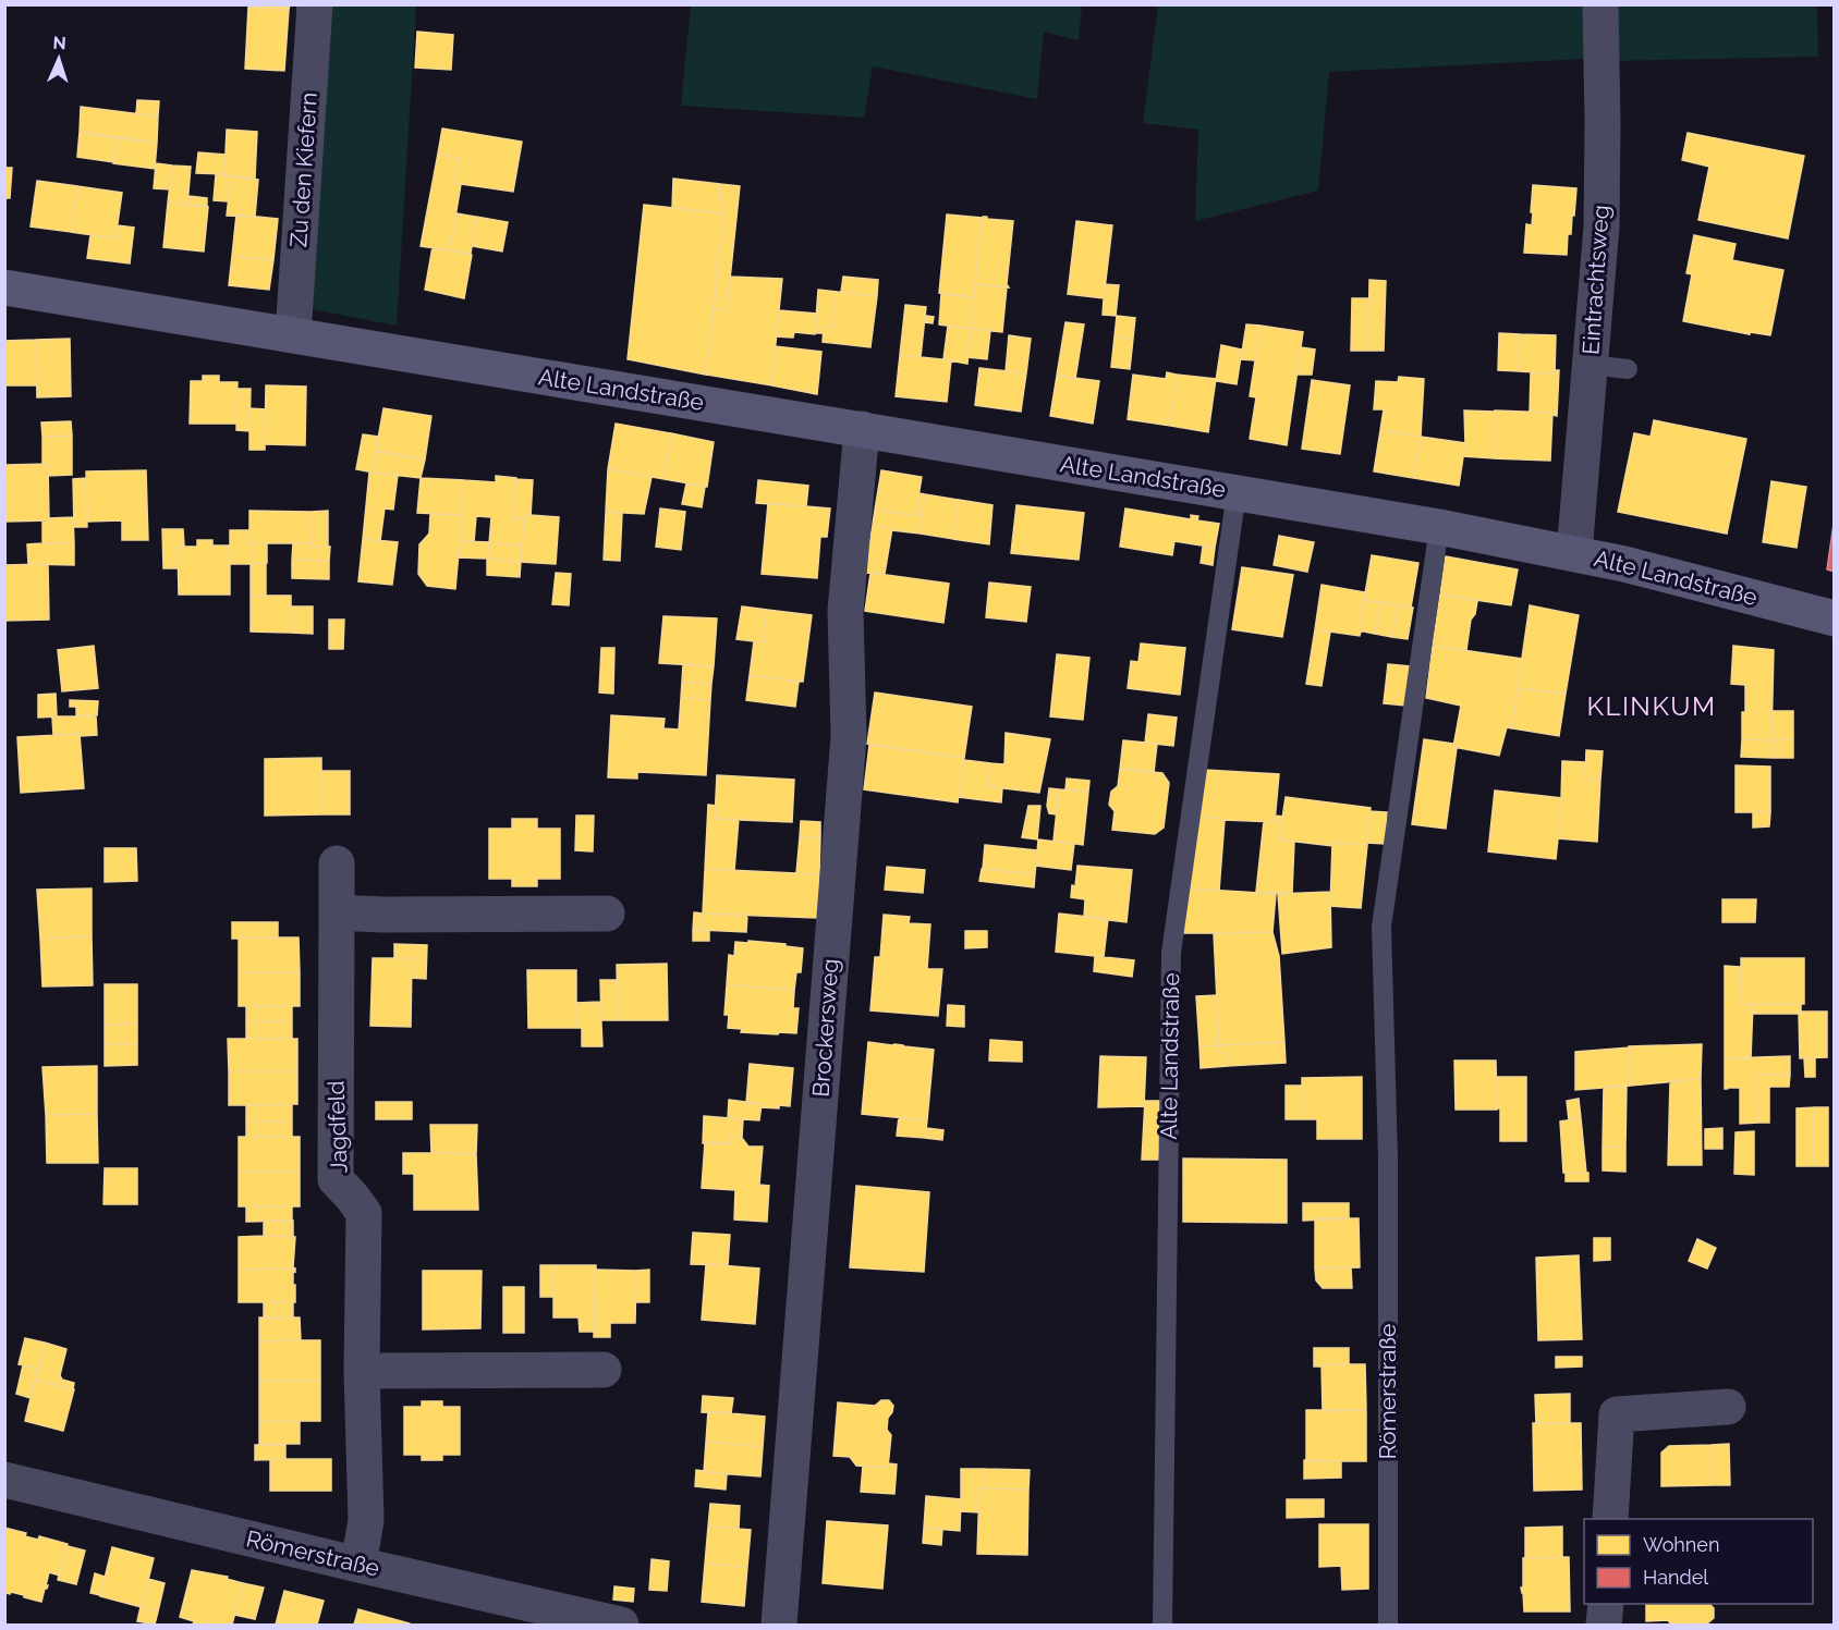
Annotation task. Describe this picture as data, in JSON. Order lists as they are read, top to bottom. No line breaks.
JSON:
{"streets":{"main road":["Alte Landstraße"],"street":["Zu den Kiefern","Eintrachtsweg","Brockersweg","Jagdfeld","Römerstraße"]},"crossings":[["Zu den Kiefern","Alte Landstraße"],["Eintrachtsweg","Alte Landstraße"],["Alte Landstraße","Brockersweg"],["Alte Landstraße","Römerstraße"],["Jagdfeld","Römerstraße"]],"districts":["KLINKUM"],"legend":["Wohnen","Handel"],"north":"top"}
